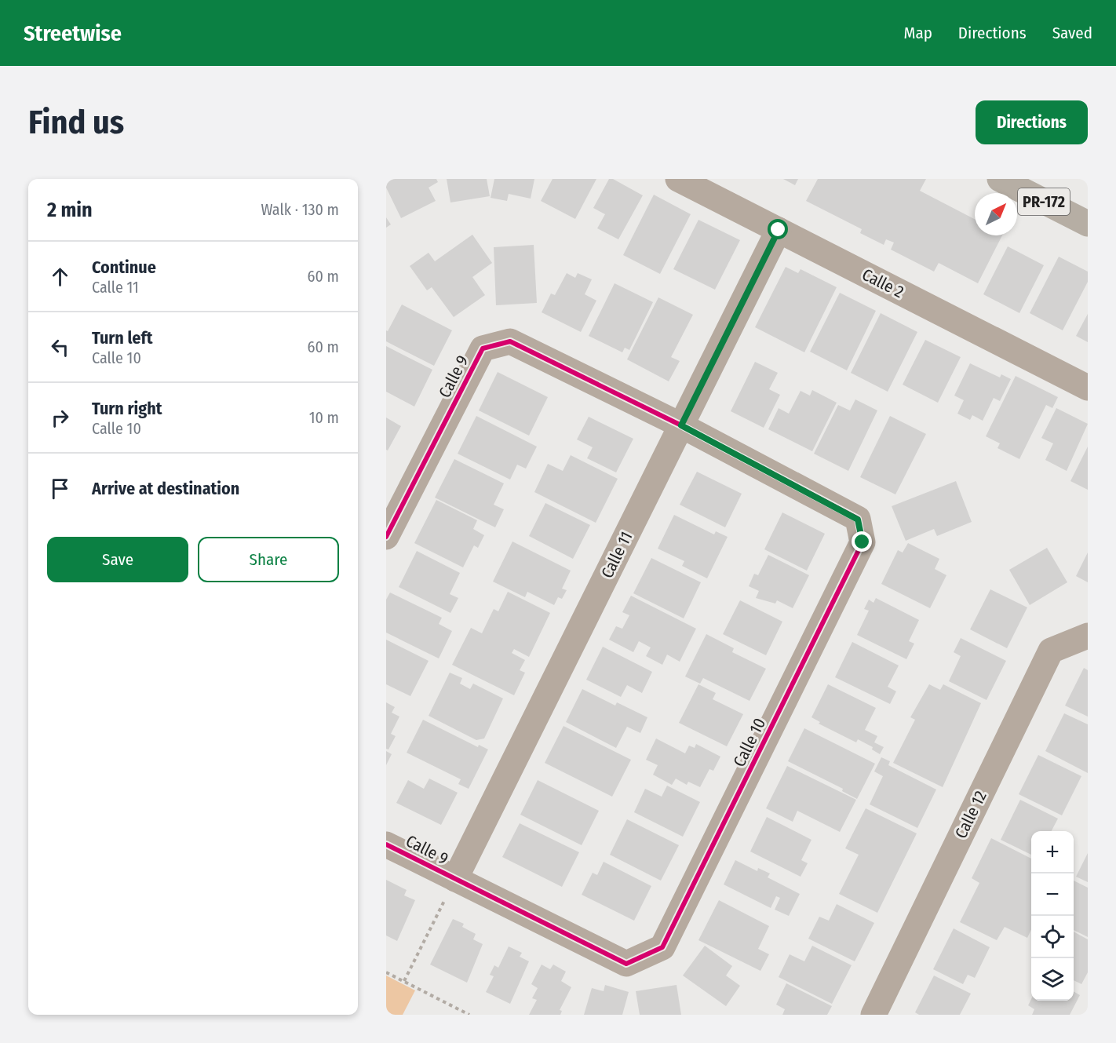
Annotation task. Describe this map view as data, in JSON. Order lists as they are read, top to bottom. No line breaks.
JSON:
{"streets":{"main road":["PR-172"],"street":["Calle 2","Calle 9","Calle 11","Calle 10","Calle 12"]},"crossings":[["Calle 2","Calle 11"],["Calle 9","Calle 11"],["Calle 9","Calle 10"],["Calle 11","Calle 10"]],"north":"top right","page":{"header":"Streetwise","nav":["Map","Directions","Saved"],"buttons":["Directions",["Save","Share"]],"title":"Find us","heading":["2 min","Walk · 130 m"],"list":[["Continue","Calle 11","60 m"],["Turn left","Calle 10","60 m"],["Turn right","Calle 10","10 m"],"Arrive at destination"],"map_buttons":["+","−"]}}
